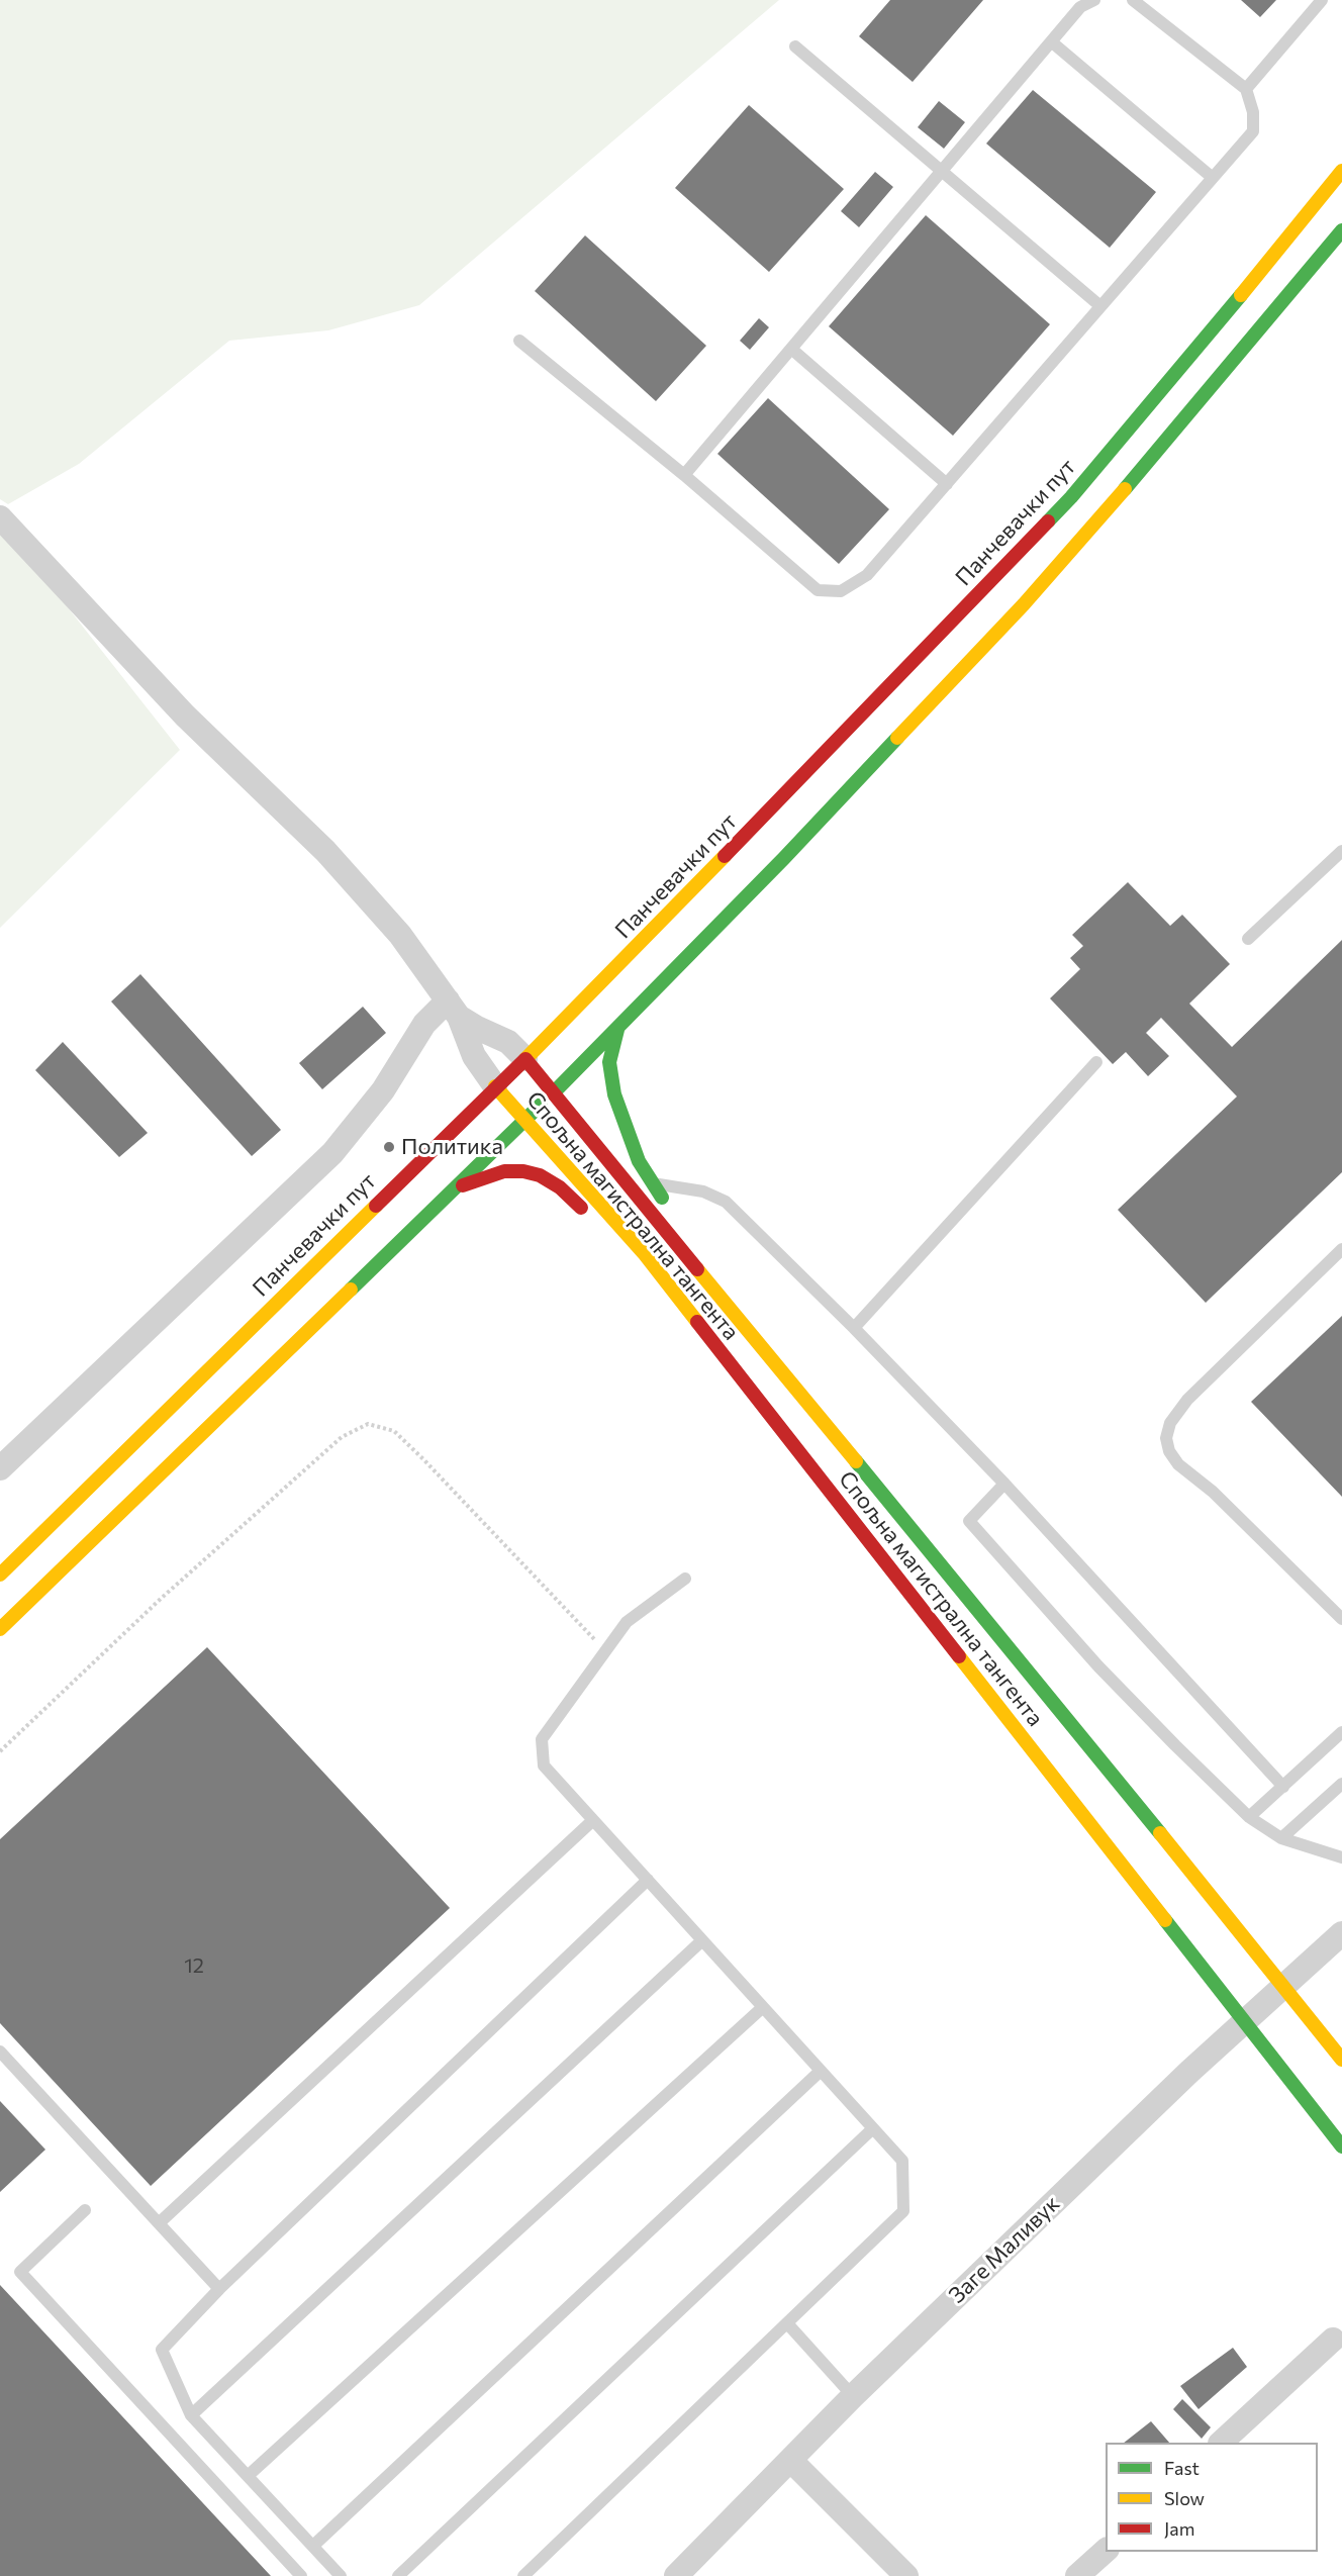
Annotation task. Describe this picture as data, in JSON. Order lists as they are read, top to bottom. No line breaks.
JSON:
{"streets":{"main road":["Панчевачки пут","Спољна магистрална тангента"],"street":["Заге Маливук"]},"crossings":[["Панчевачки пут","Спољна магистрална тангента"],["Спољна магистрална тангента","Заге Маливук"]],"places":["Политика"],"house_numbers":["12"],"legend":["Fast","Slow","Jam"]}
